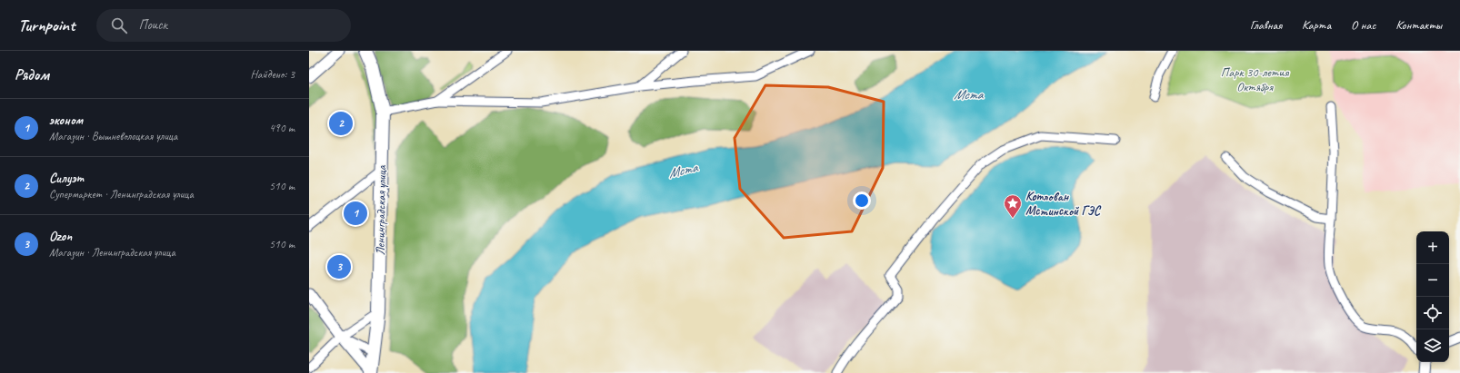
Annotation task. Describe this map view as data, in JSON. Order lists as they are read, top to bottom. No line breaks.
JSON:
{"streets":{"main road":["Ленинградская улица"]},"water":["Мста"],"parks":["Парк 30-летия Октября"],"places":{"place":["Котлован Мстинской ГЭС"]},"page":{"header":"Turnpoint","search":"Поиск","nav":["Главная","Карта","О нас","Контакты"],"heading":["Рядом","Найдено: 3"],"list":[{"mark":"1","name":"эконом","note":"Магазин · Вышневолоцкая улица","value":"490 m"},{"mark":"2","name":"Силуэт","note":"Супермаркет · Ленинградская улица","value":"510 m"},{"mark":"3","name":"Ozon","note":"Магазин · Ленинградская улица","value":"510 m"}],"pins":["2","1","3"],"map_buttons":["+","−"]}}
